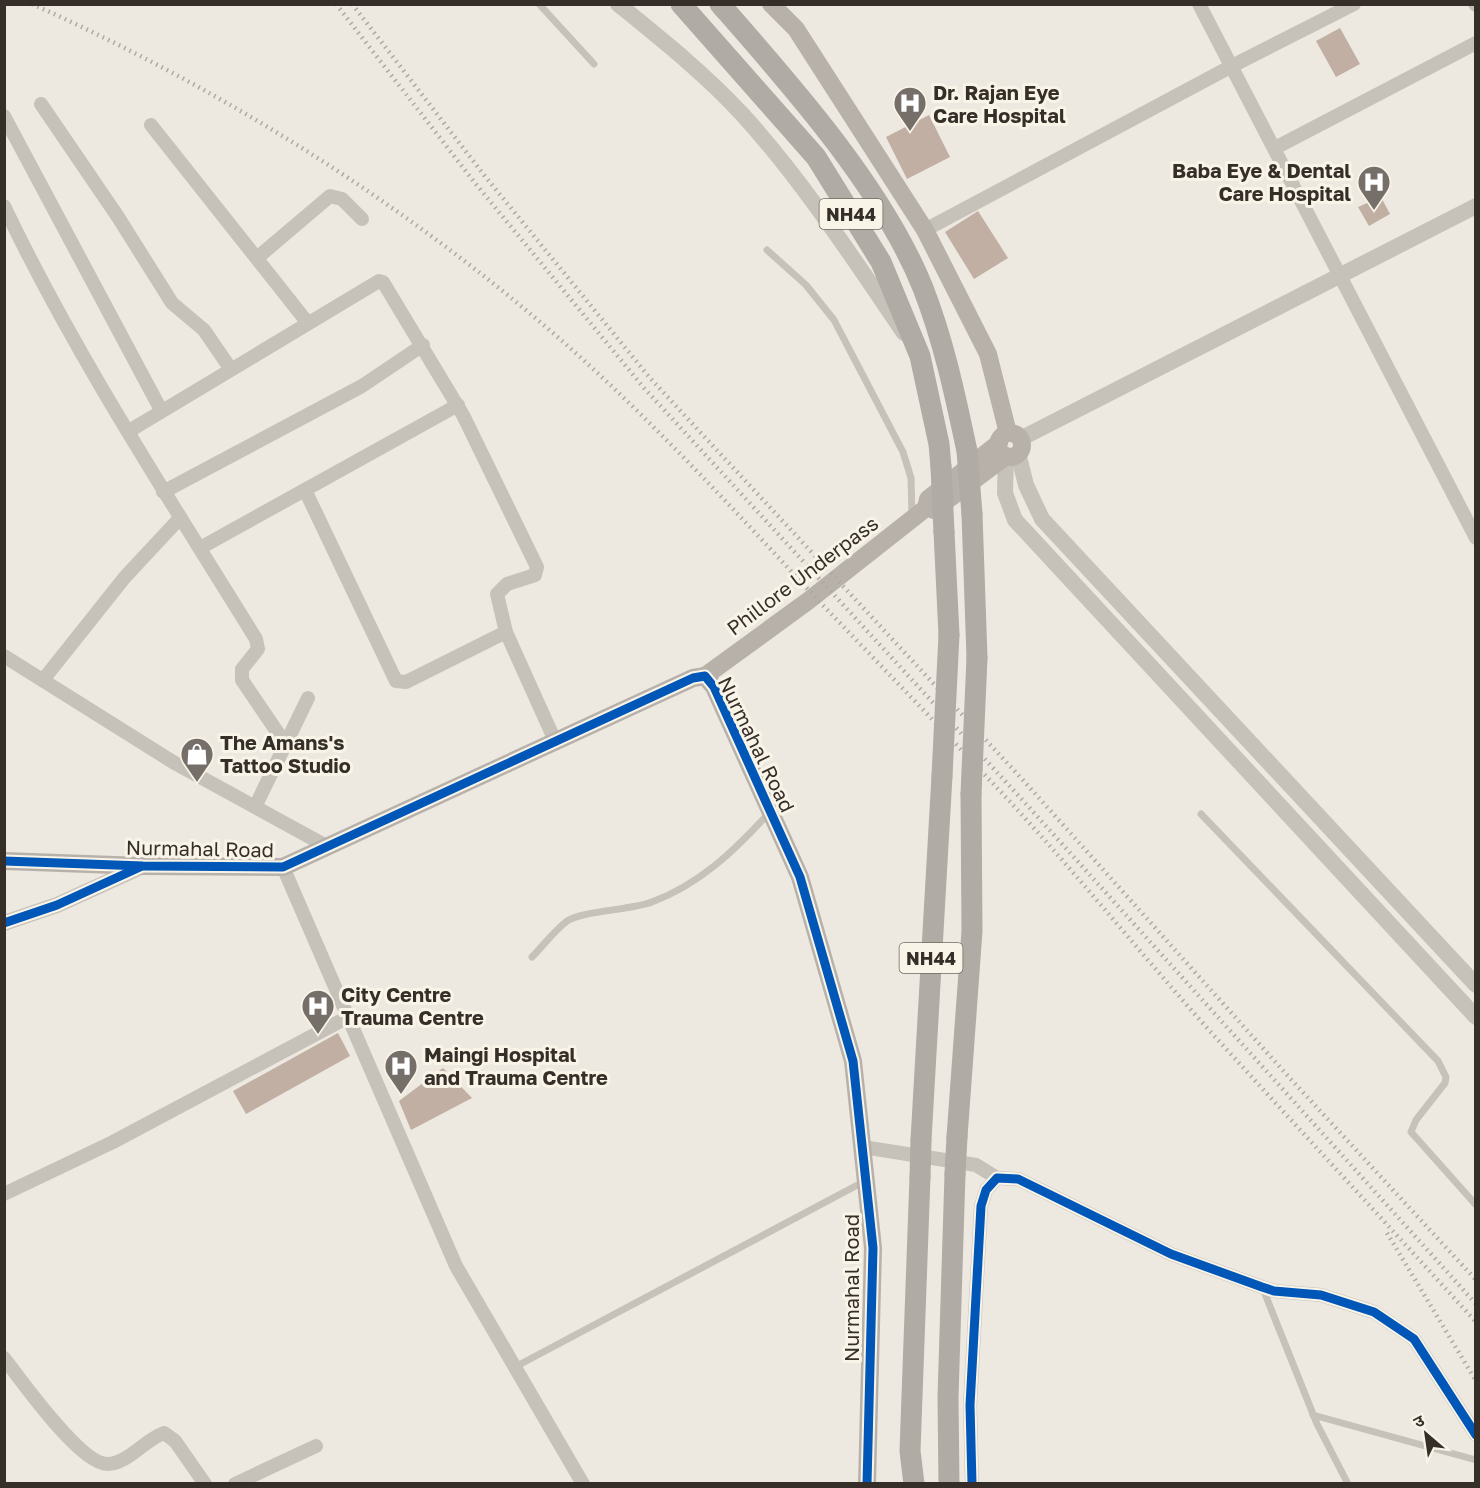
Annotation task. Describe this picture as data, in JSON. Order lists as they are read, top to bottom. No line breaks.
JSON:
{"streets":{"highway":["NH44"],"main road":["Phillore Underpass","Nurmahal Road"]},"crossings":[["Phillore Underpass","Nurmahal Road"]],"places":{"hospital":["Dr. Rajan Eye Care Hospital","Baba Eye & Dental Care Hospital","City Centre Trauma Centre","Maingi Hospital and Trauma Centre"],"shop":["The Amans's Tattoo Studio"]},"north":"top left"}
